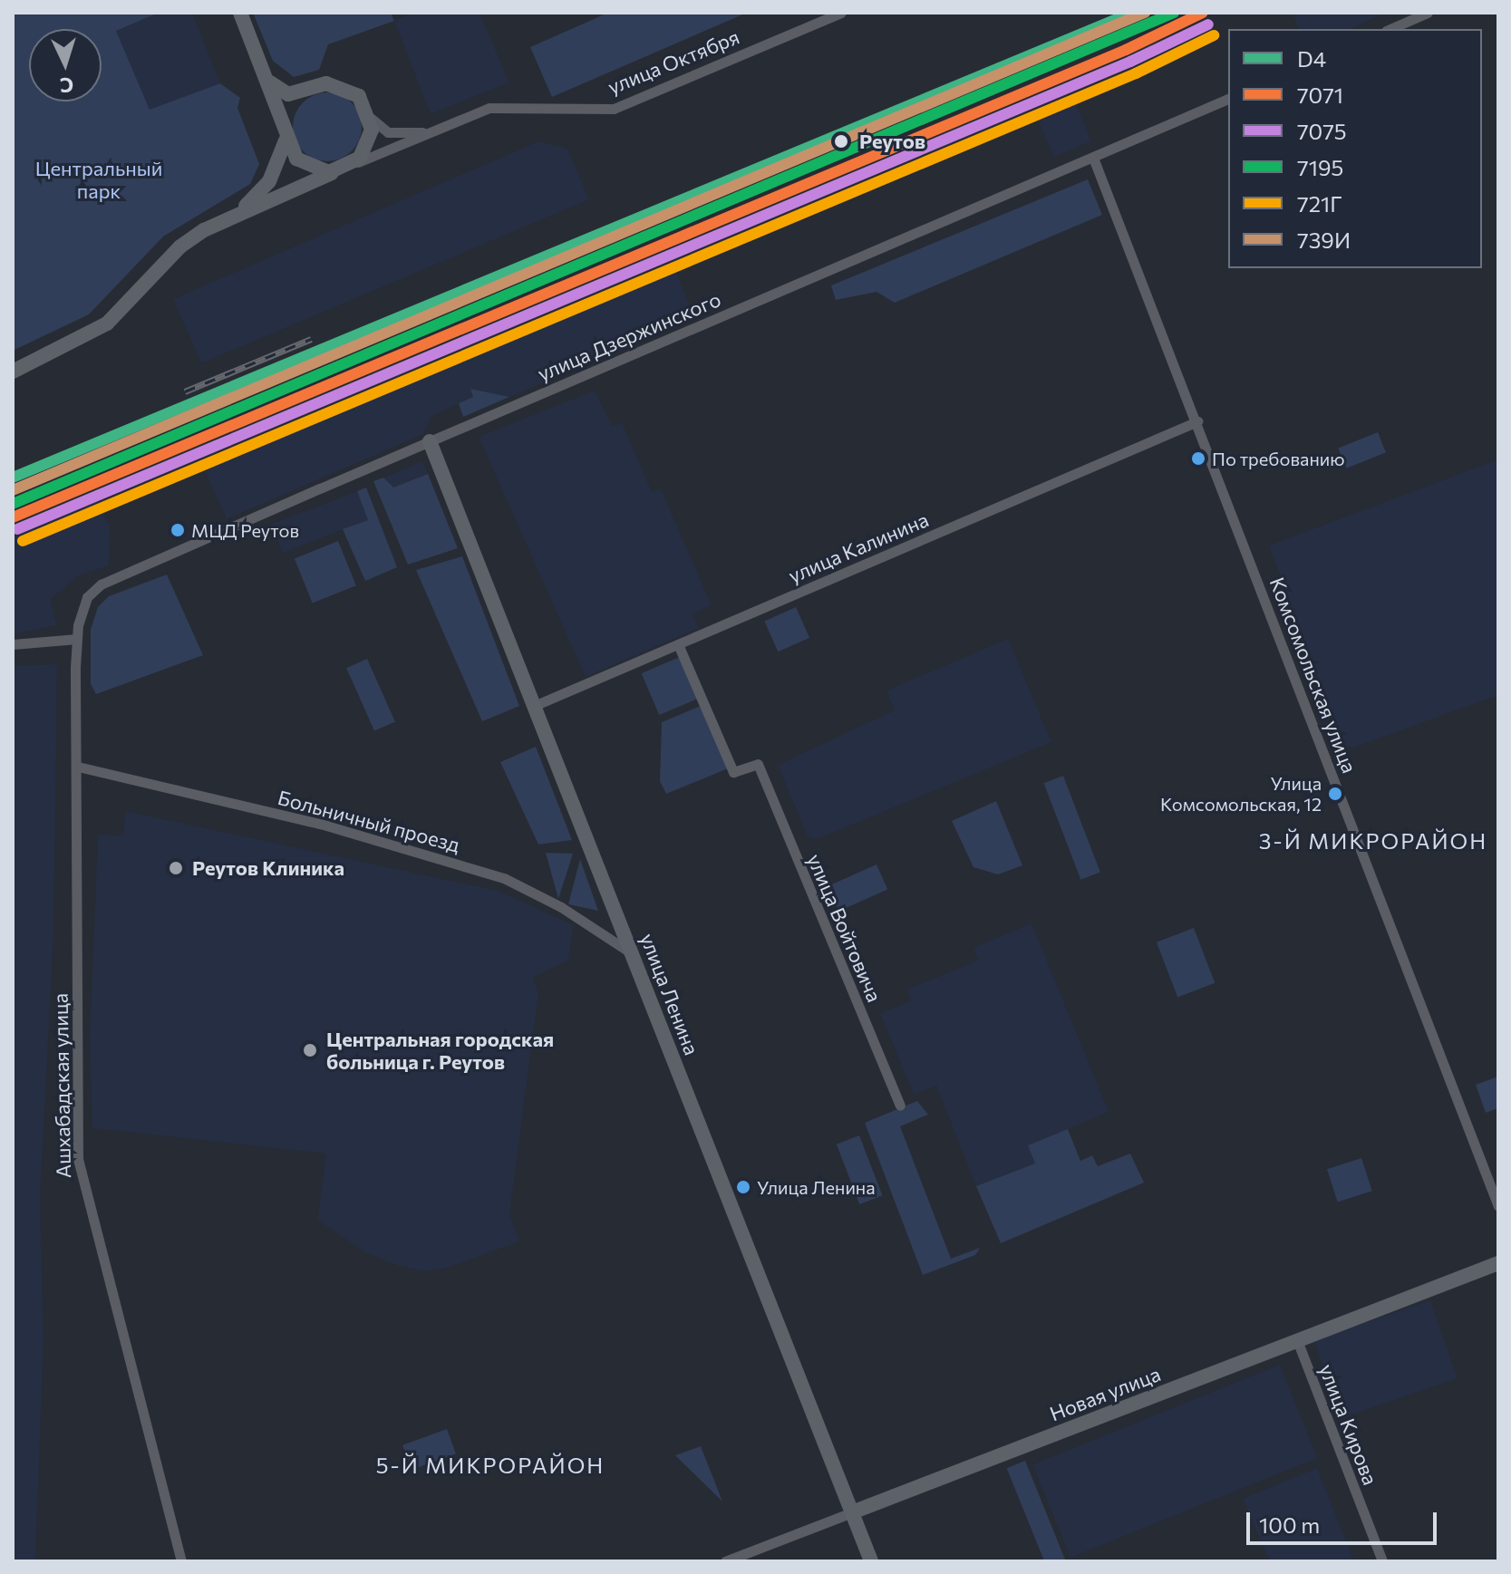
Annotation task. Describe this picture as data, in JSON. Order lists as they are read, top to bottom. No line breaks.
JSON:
{"streets":{"street":["улица Октября","улица Дзержинского","улица Калинина","Комсомольская улица","Больничный проезд","улица Войтовича","улица Ленина","Ашхабадская улица","Новая улица","улица Кирова"]},"crossings":[["улица Дзержинского","Комсомольская улица"],["улица Дзержинского","улица Ленина"],["улица Дзержинского","Ашхабадская улица"],["улица Калинина","Комсомольская улица"],["улица Калинина","улица Войтовича"],["улица Калинина","улица Ленина"],["Больничный проезд","улица Ленина"],["Больничный проезд","Ашхабадская улица"],["улица Ленина","Новая улица"],["Новая улица","улица Кирова"]],"districts":["3-Й МИКРОРАЙОН","5-Й МИКРОРАЙОН"],"parks":["Центральный парк"],"places":["Реутов","По требованию","МЦД Реутов","Улица Комсомольская, 12","Реутов Клиника","Центральная городская больница г. Реутов","Улица Ленина"],"lines":["transit line D4","transit line 7071","transit line 7195","transit line 739И","transit line 7075","transit line 721Г"],"legend":["D4","7071","7075","7195","721Г","739И"],"scale_bar":"100 m","north":"bottom"}
